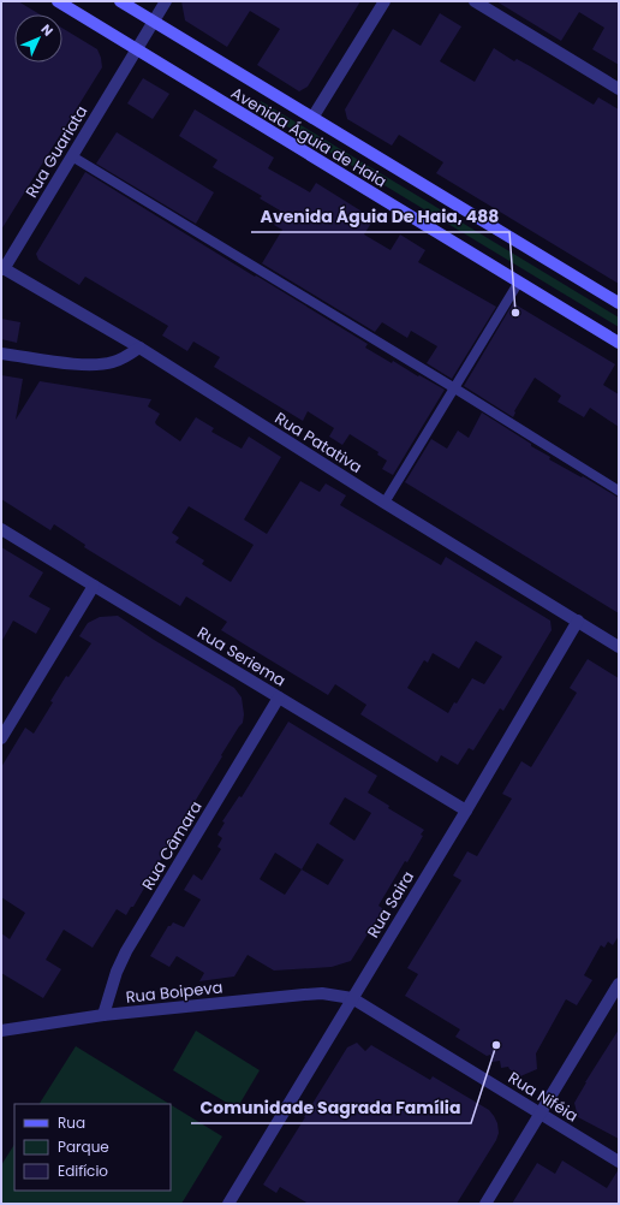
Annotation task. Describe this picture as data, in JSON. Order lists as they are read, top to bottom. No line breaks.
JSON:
{"streets":{"main road":["Avenida Águia de Haia"],"street":["Rua Guariata","Rua Patativa","Rua Seriema","Rua Câmara","Rua Saira","Rua Boipeva","Rua Niféia"]},"crossings":[["Avenida Águia de Haia","Rua Guariata"],["Rua Guariata","Rua Patativa"],["Rua Patativa","Rua Saira"],["Rua Seriema","Rua Câmara"],["Rua Seriema","Rua Saira"],["Rua Câmara","Rua Boipeva"],["Rua Saira","Rua Boipeva"],["Rua Saira","Rua Niféia"],["Rua Boipeva","Rua Niféia"]],"places":["Avenida Águia De Haia, 488","Comunidade Sagrada Família"],"legend":["Rua","Parque","Edifício"],"north":"top right"}
